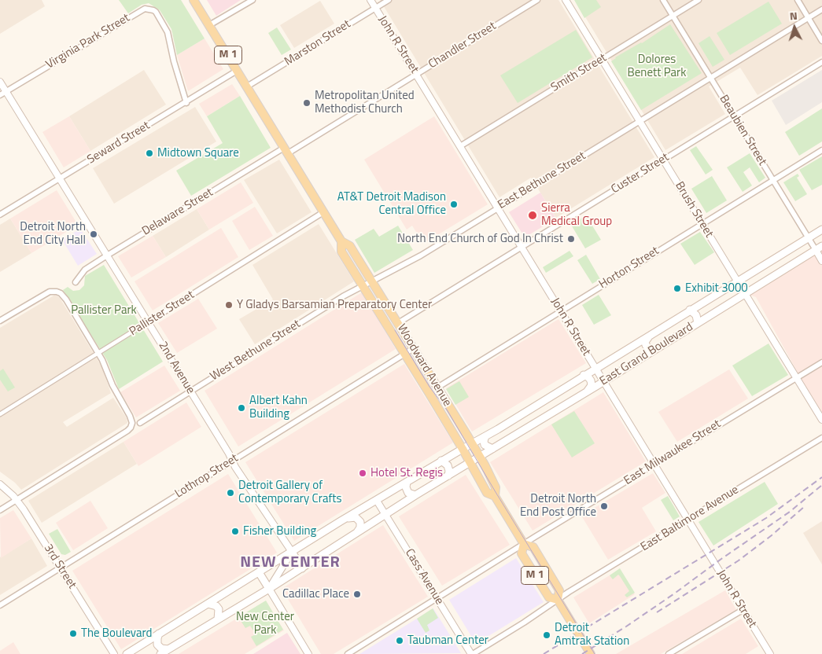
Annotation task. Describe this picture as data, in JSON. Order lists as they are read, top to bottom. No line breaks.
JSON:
{"streets":{"main road":["M 1","East Grand Boulevard","Woodward Avenue"],"street":["Virginia Park Street","Marston Street","John R Street","Chandler Street","Smith Street","Beaubien Street","Seward Street","Custer Street","East Bethune Street","Brush Street","Delaware Street","Horton Street","Pallister Street","West Bethune Street","2nd Avenue","East Milwaukee Street","Lothrop Street","East Baltimore Avenue","3rd Street","Cass Avenue"]},"crossings":[["Virginia Park Street","Seward Street"],["Virginia Park Street","2nd Avenue"],["Marston Street","John R Street"],["Marston Street","Woodward Avenue"],["John R Street","Chandler Street"],["John R Street","Smith Street"],["John R Street","Custer Street"],["John R Street","East Bethune Street"],["John R Street","Horton Street"],["John R Street","East Grand Boulevard"],["John R Street","East Milwaukee Street"],["John R Street","East Baltimore Avenue"],["Chandler Street","Delaware Street"],["Chandler Street","Woodward Avenue"],["Smith Street","Beaubien Street"],["Smith Street","Brush Street"],["Beaubien Street","Custer Street"],["Beaubien Street","East Bethune Street"],["Beaubien Street","Horton Street"],["Beaubien Street","East Grand Boulevard"],["Seward Street","Woodward Avenue"],["Seward Street","2nd Avenue"],["Custer Street","Brush Street"],["Custer Street","Woodward Avenue"],["East Bethune Street","Brush Street"],["East Bethune Street","West Bethune Street"],["East Bethune Street","Woodward Avenue"],["Brush Street","Horton Street"],["Brush Street","East Grand Boulevard"],["Brush Street","East Milwaukee Street"],["Delaware Street","Woodward Avenue"],["Delaware Street","2nd Avenue"],["Horton Street","Woodward Avenue"],["Pallister Street","Woodward Avenue"],["Pallister Street","2nd Avenue"],["West Bethune Street","Woodward Avenue"],["West Bethune Street","2nd Avenue"],["East Grand Boulevard","Woodward Avenue"],["East Grand Boulevard","2nd Avenue"],["East Grand Boulevard","Cass Avenue"],["Woodward Avenue","East Milwaukee Street"],["Woodward Avenue","Lothrop Street"],["Woodward Avenue","East Baltimore Avenue"],["2nd Avenue","Lothrop Street"],["East Milwaukee Street","Cass Avenue"],["Lothrop Street","3rd Street"],["East Baltimore Avenue","Cass Avenue"]],"districts":["NEW CENTER"],"parks":["Dolores Benett Park","Pallister Park","New Center Park"],"places":["Metropolitan United Methodist Church","Midtown Square","AT&T Detroit Madison Central Office","Sierra Medical Group","Detroit North End City Hall","North End Church of God In Christ","Exhibit 3000","Y Gladys Barsamian Preparatory Center","Albert Kahn Building","Hotel St. Regis","Detroit Gallery of Contemporary Crafts","Detroit North End Post Office","Fisher Building","Cadillac Place","The Boulevard","Detroit Amtrak Station","Taubman Center"],"north":"top"}
